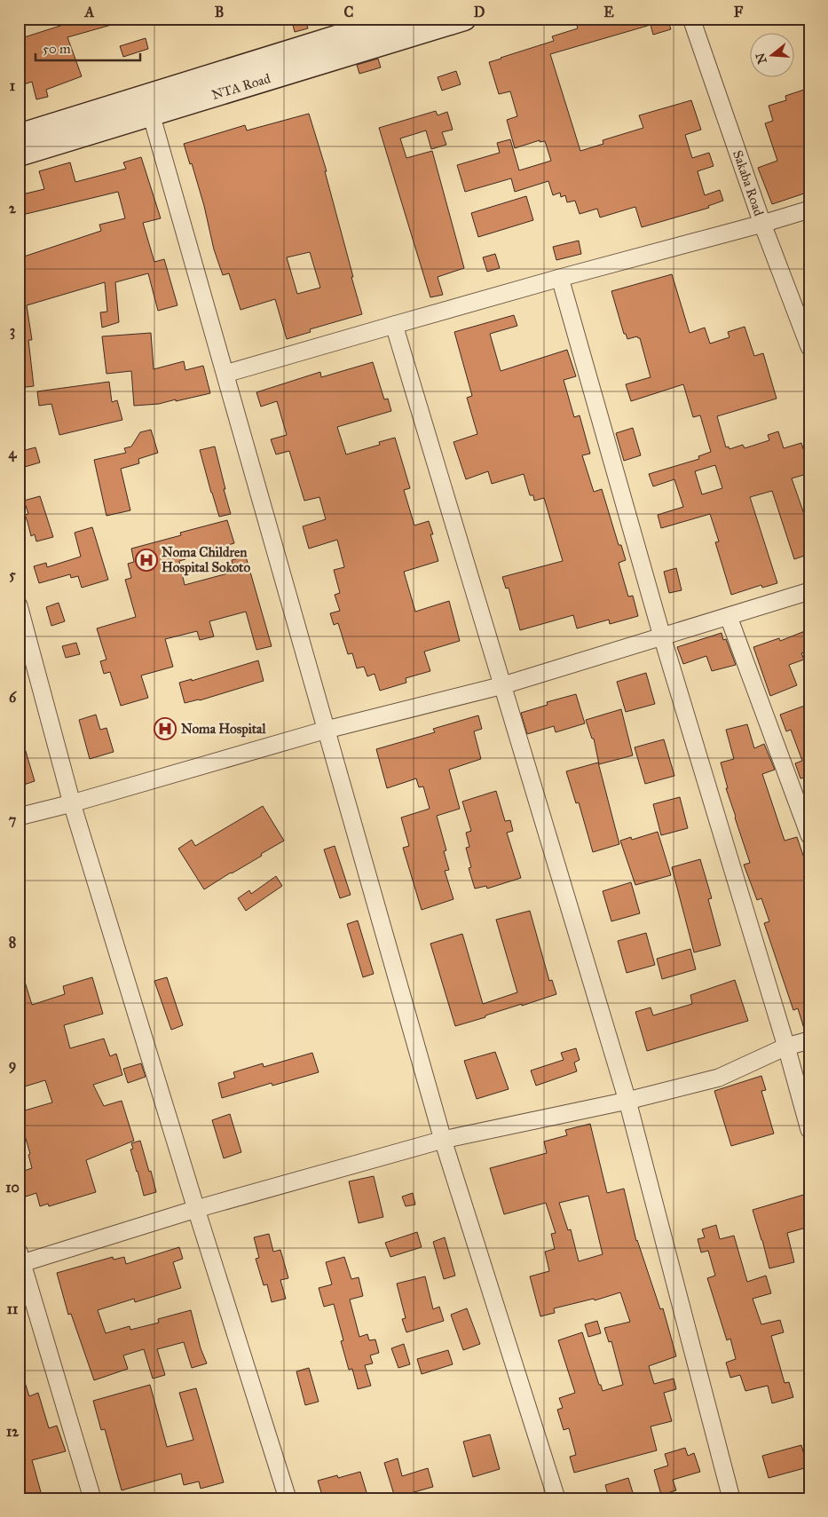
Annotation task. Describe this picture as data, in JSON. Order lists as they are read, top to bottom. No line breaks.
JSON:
{"streets":{"main road":["NTA Road"],"street":["Sakaba Road"]},"places":{"hospital":["Noma Children Hospital Sokoto","Noma Hospital"]},"scale_bar":"50 m","north":"left","grid":{"columns":["A","B","C","D","E","F"],"rows":["1","2","3","4","5","6","7","8","9","10","11","12"]}}
